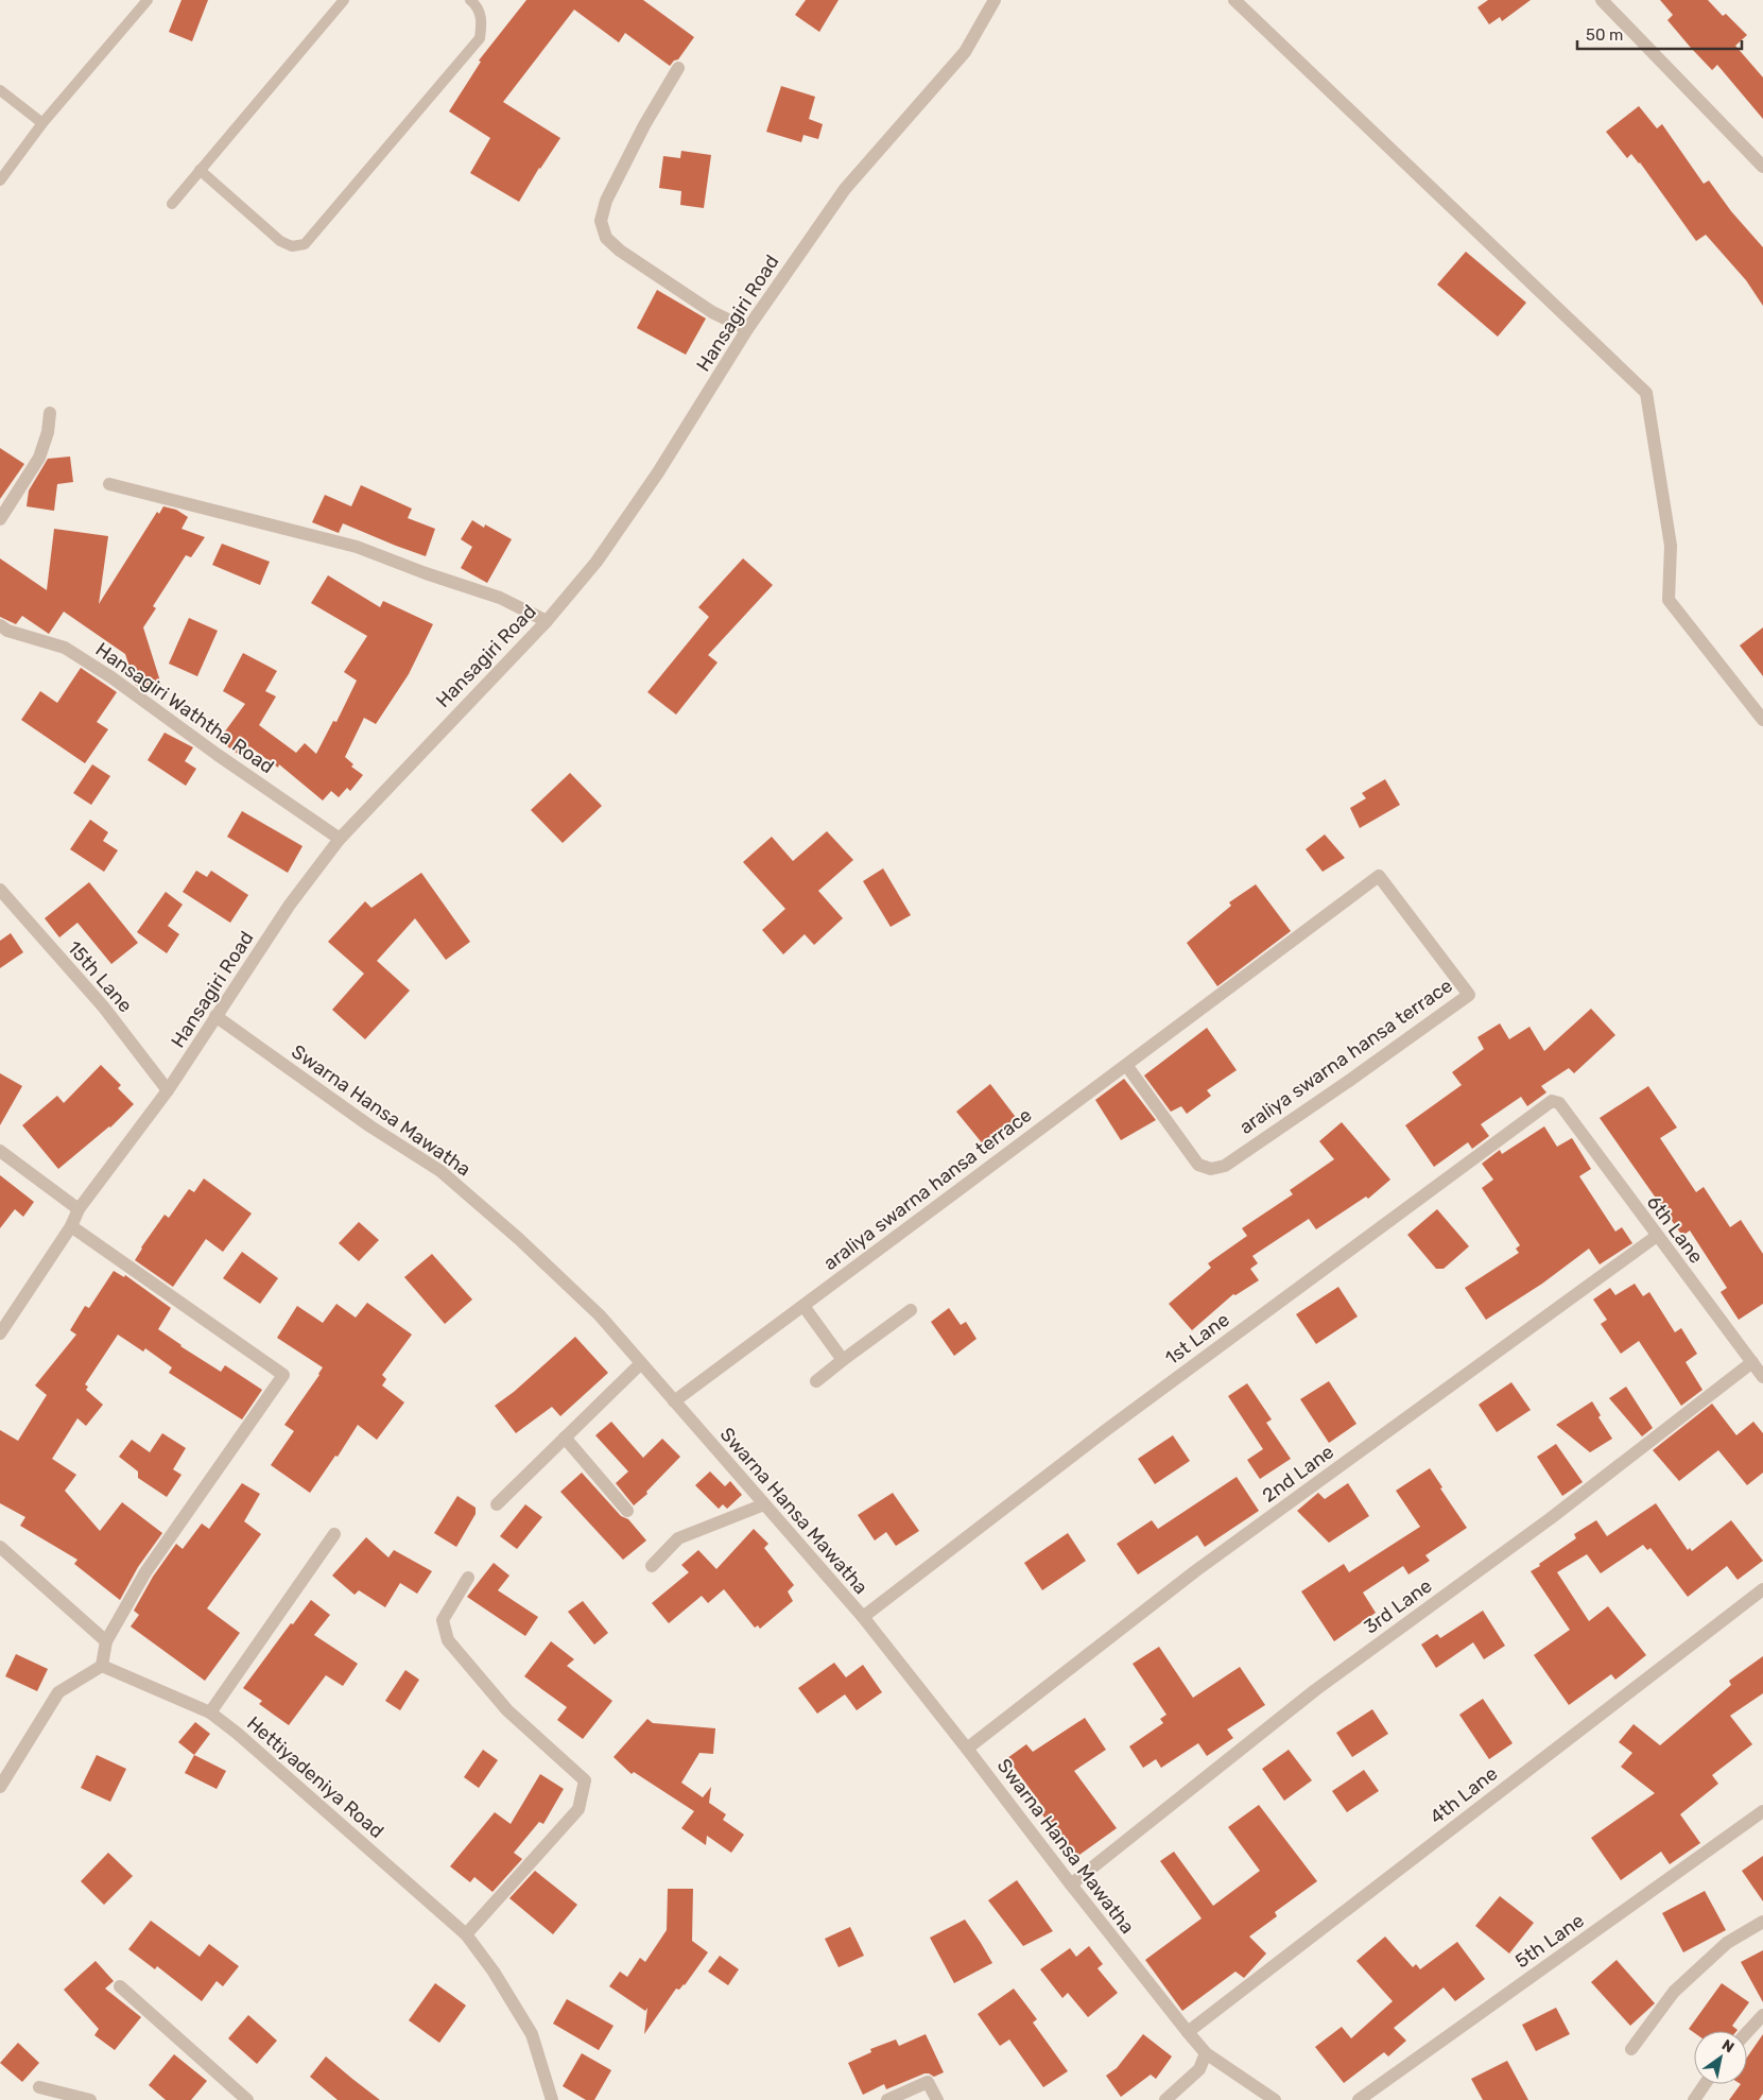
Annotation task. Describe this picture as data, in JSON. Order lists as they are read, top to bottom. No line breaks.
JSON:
{"streets":{"street":["Hansagiri Road","Hansagiri Waththa Road","15th Lane","araliya swarna hansa terrace","Swarna Hansa Mawatha","6th Lane","1st Lane","2nd Lane","3rd Lane","Hettiyadeniya Road","4th Lane","5th Lane"]},"crossings":[["Hansagiri Road","Hansagiri Waththa Road"],["Hansagiri Road","15th Lane"],["Hansagiri Road","Swarna Hansa Mawatha"],["araliya swarna hansa terrace","Swarna Hansa Mawatha"],["Swarna Hansa Mawatha","1st Lane"],["Swarna Hansa Mawatha","2nd Lane"],["Swarna Hansa Mawatha","3rd Lane"],["Swarna Hansa Mawatha","4th Lane"],["6th Lane","1st Lane"],["6th Lane","2nd Lane"],["6th Lane","3rd Lane"]],"scale_bar":"50 m","north":"top right"}
